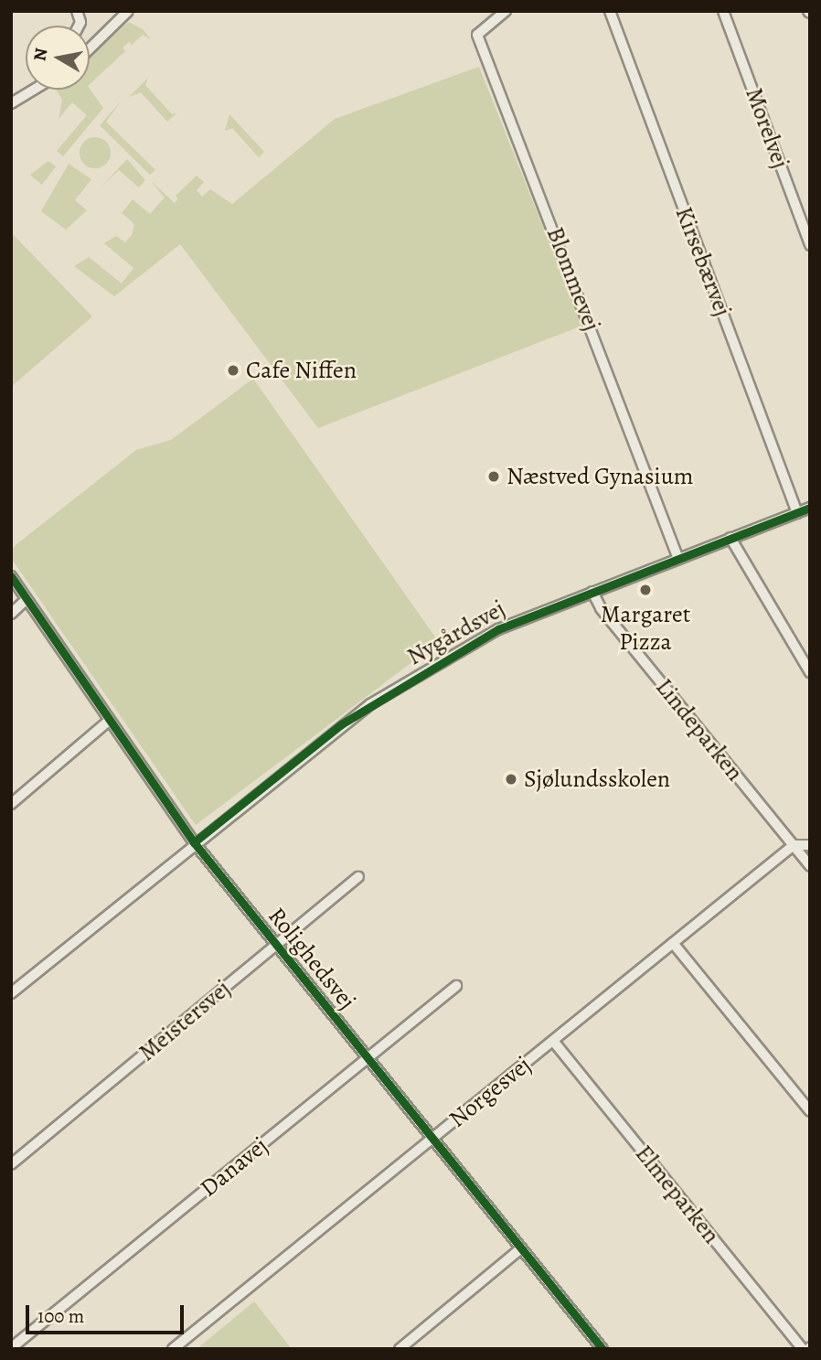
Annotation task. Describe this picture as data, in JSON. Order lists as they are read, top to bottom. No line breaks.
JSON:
{"streets":{"street":["Morelvej","Kirsebærvej","Blommevej","Nygårdsvej","Lindeparken","Rolighedsvej","Meistersvej","Norgesvej","Danavej","Elmeparken"]},"crossings":[["Kirsebærvej","Nygårdsvej"],["Blommevej","Nygårdsvej"],["Nygårdsvej","Lindeparken"],["Nygårdsvej","Rolighedsvej"],["Lindeparken","Norgesvej"],["Rolighedsvej","Meistersvej"],["Rolighedsvej","Norgesvej"],["Rolighedsvej","Danavej"],["Norgesvej","Elmeparken"]],"places":["Cafe Niffen","Næstved Gynasium","Margaret Pizza","Sjølundsskolen"],"scale_bar":"100 m","north":"left"}
